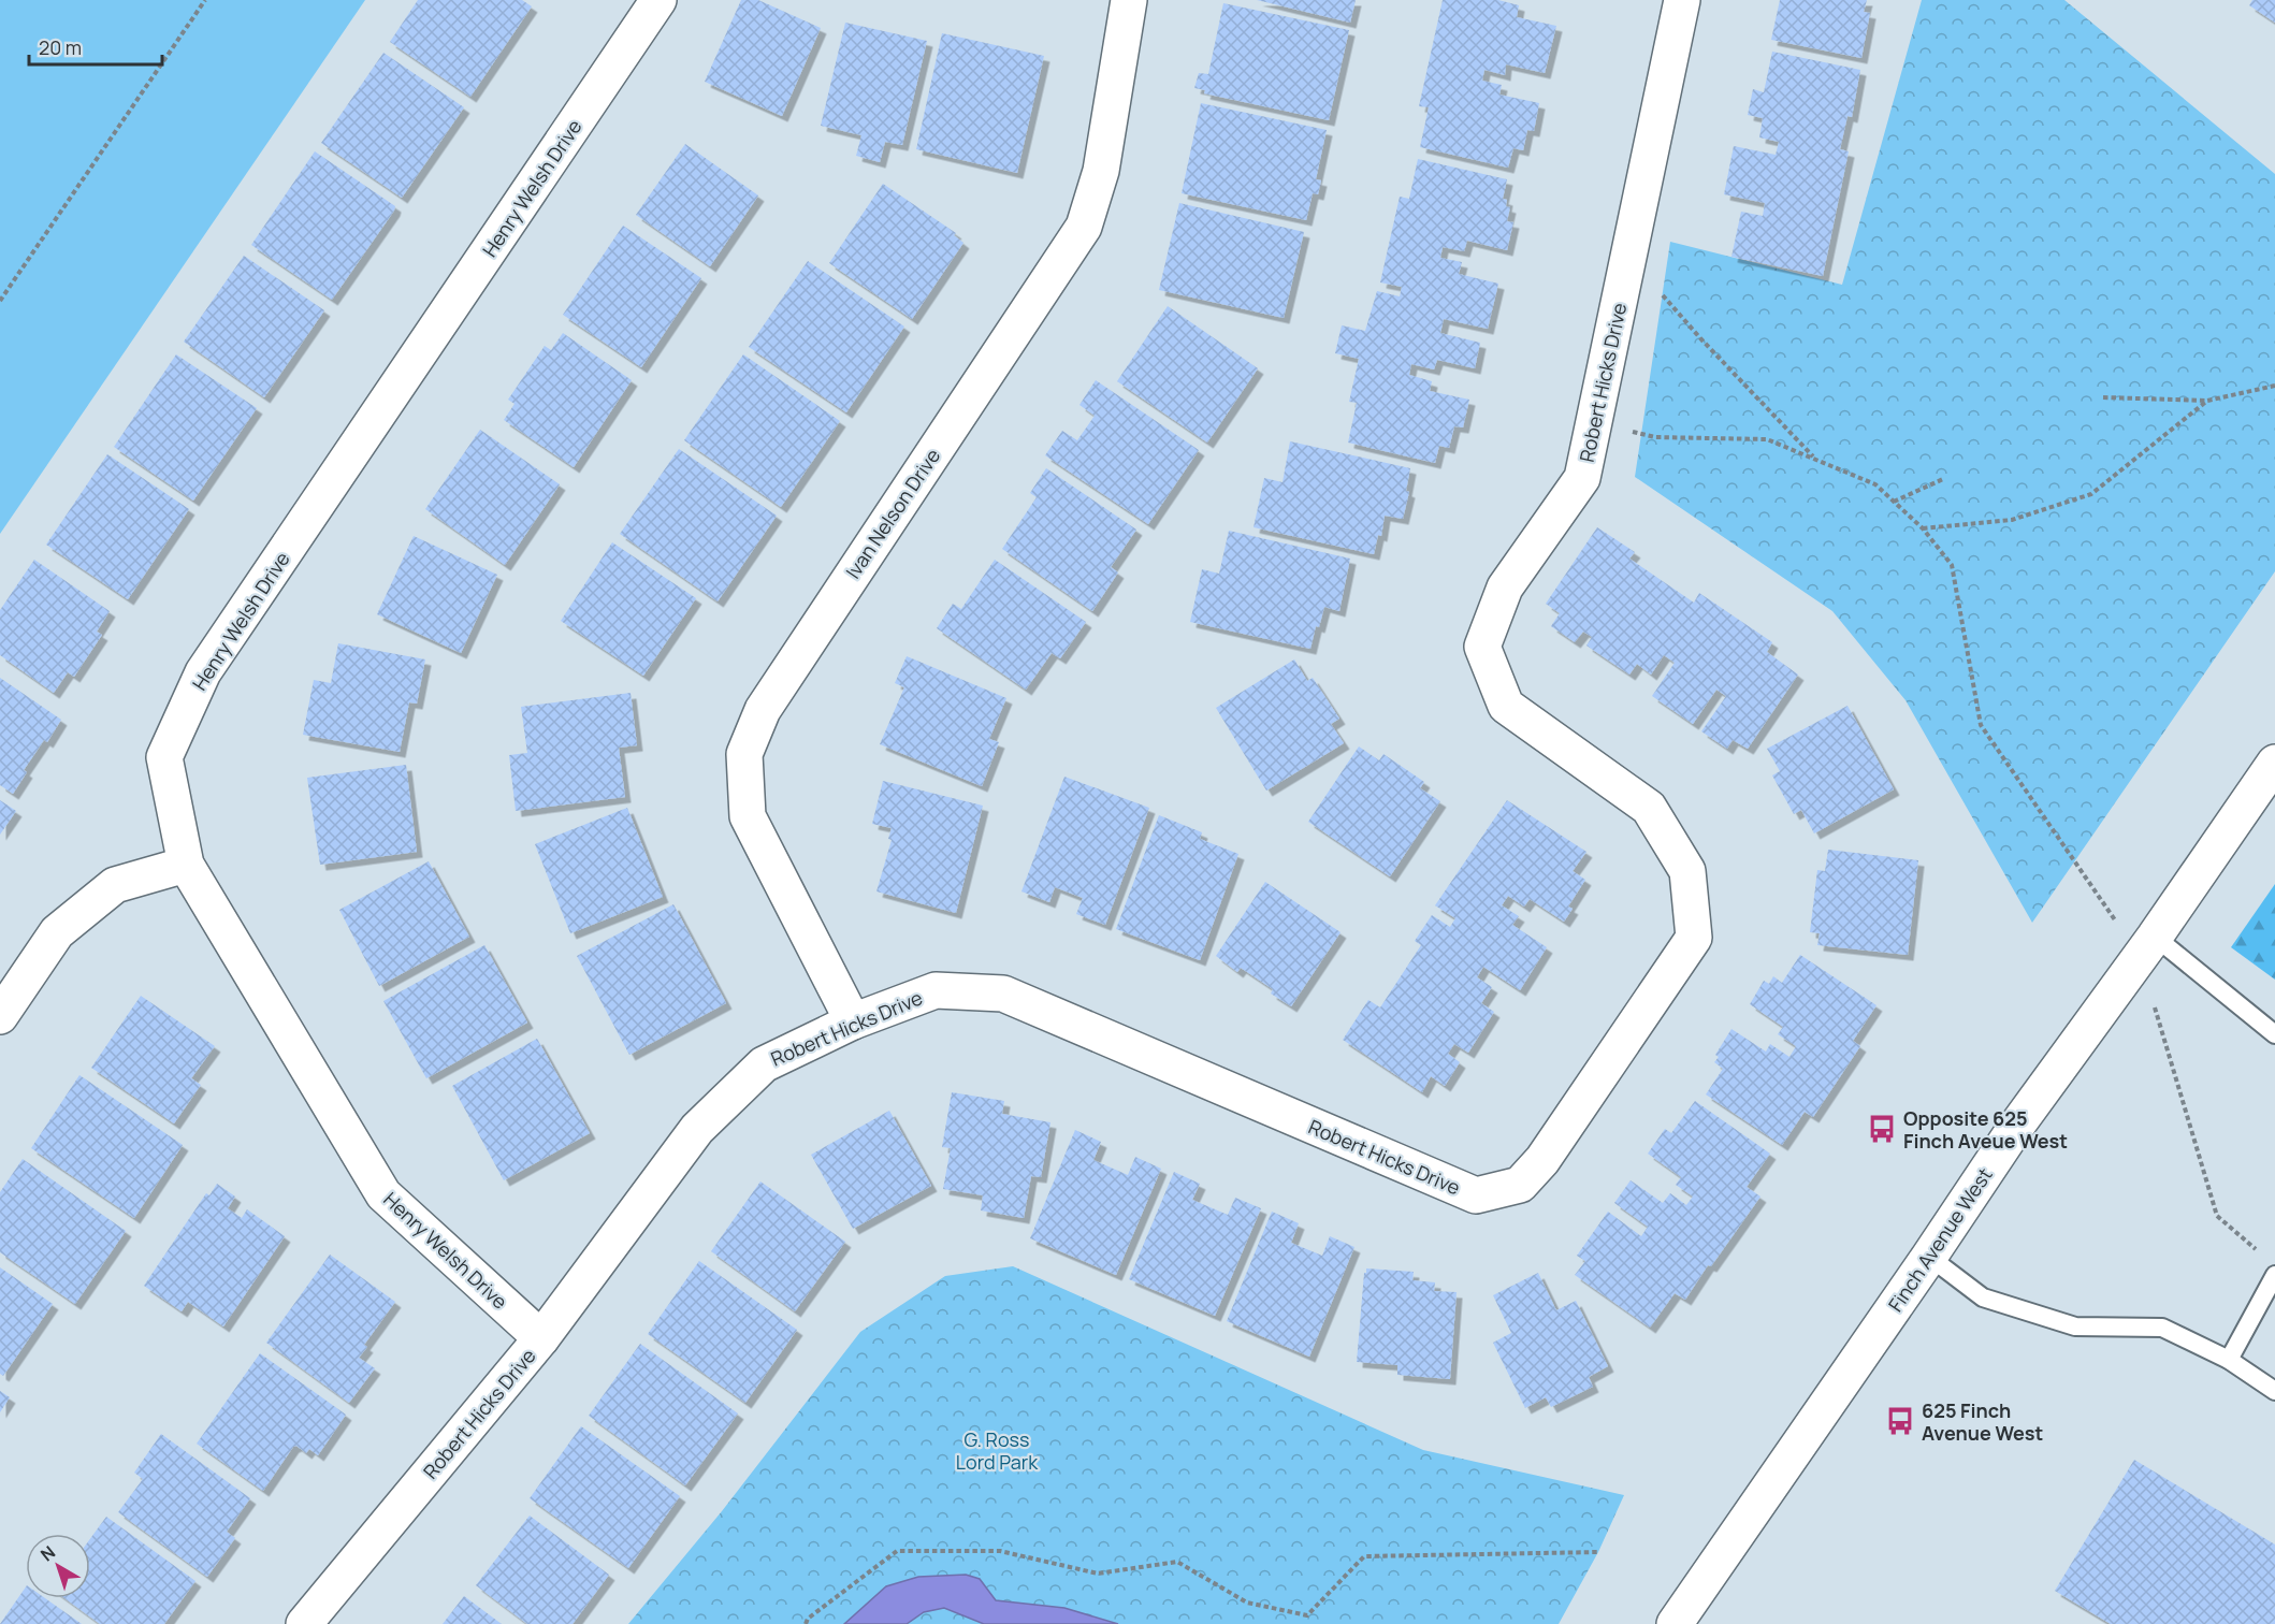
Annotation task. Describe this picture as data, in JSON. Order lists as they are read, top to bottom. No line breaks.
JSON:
{"streets":{"street":["Henry Welsh Drive","Robert Hicks Drive","Ivan Nelson Drive","Finch Avenue West"]},"crossings":[["Henry Welsh Drive","Robert Hicks Drive"],["Robert Hicks Drive","Ivan Nelson Drive"]],"parks":["G. Ross Lord Park"],"places":{"bus stop":["Opposite 625 Finch Aveue West","625 Finch Avenue West"]},"scale_bar":"20 m","north":"top left"}
